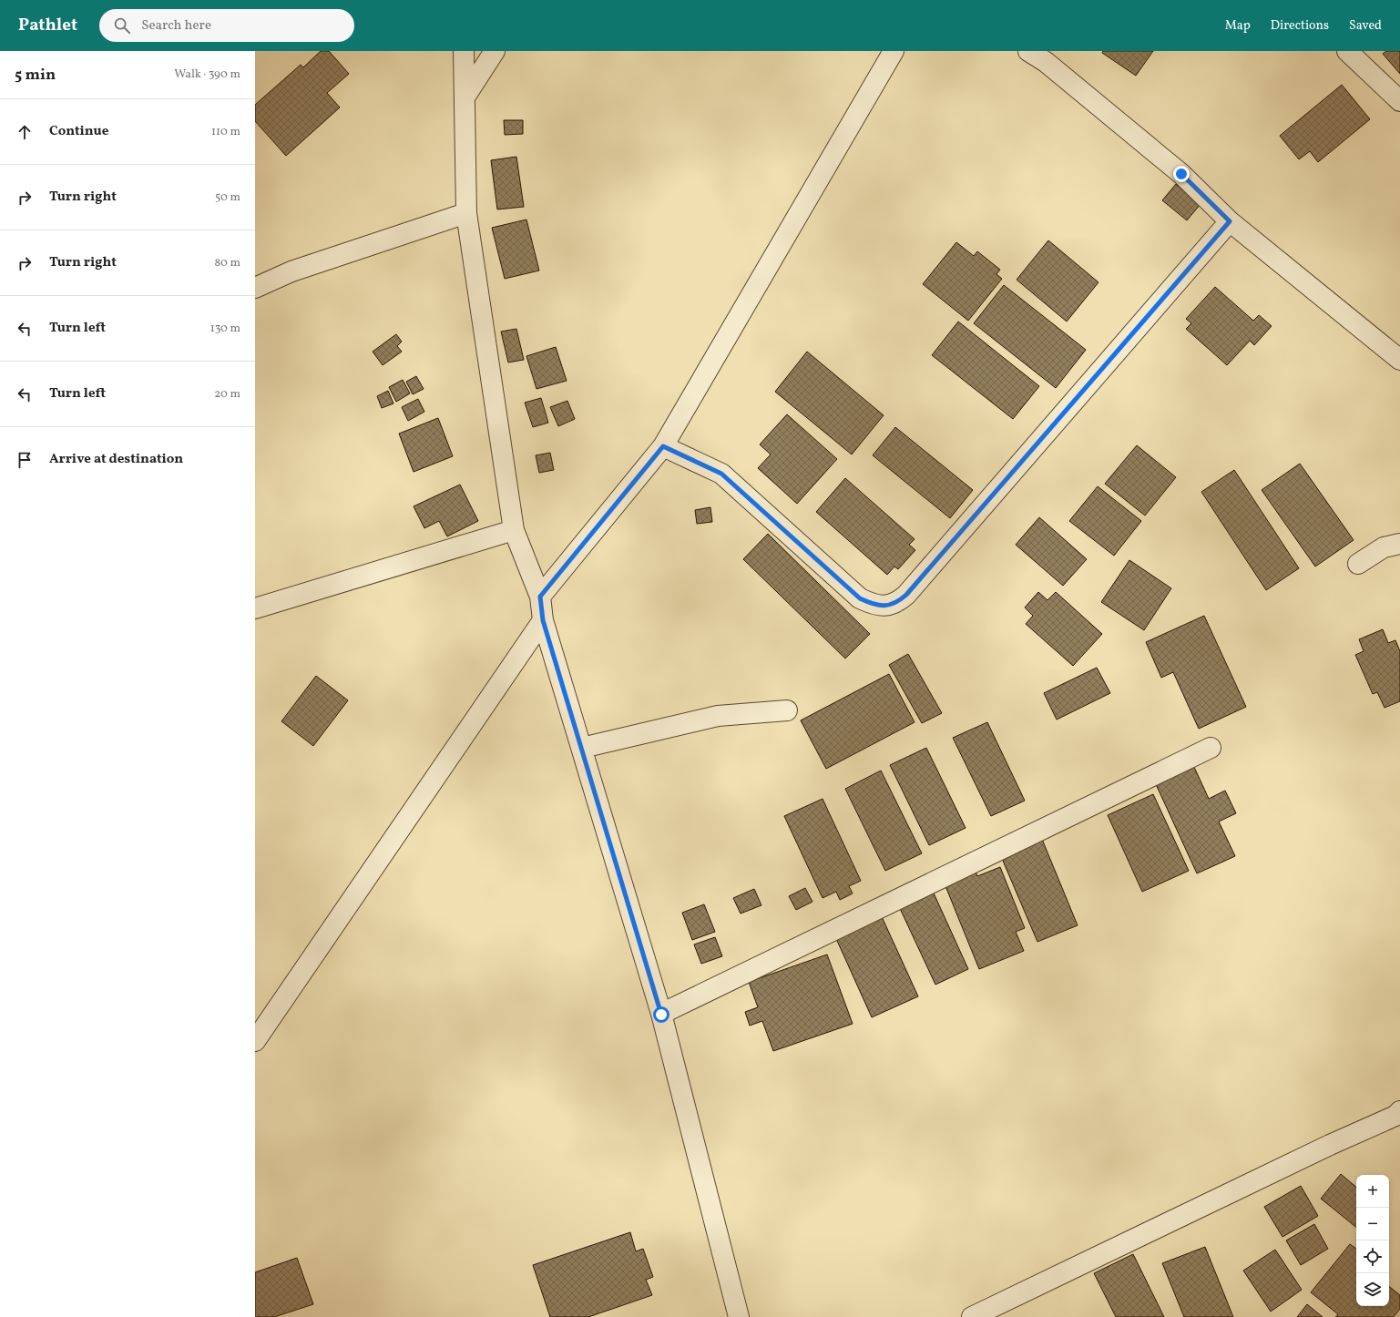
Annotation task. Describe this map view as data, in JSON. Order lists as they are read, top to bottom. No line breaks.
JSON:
{"page":{"header":"Pathlet","search":"Search here","nav":["Map","Directions","Saved"],"heading":["5 min","Walk · 390 m"],"list":[["Continue","110 m"],["Turn right","50 m"],["Turn right","80 m"],["Turn left","130 m"],["Turn left","20 m"],"Arrive at destination"],"map_buttons":["+","−"]}}
